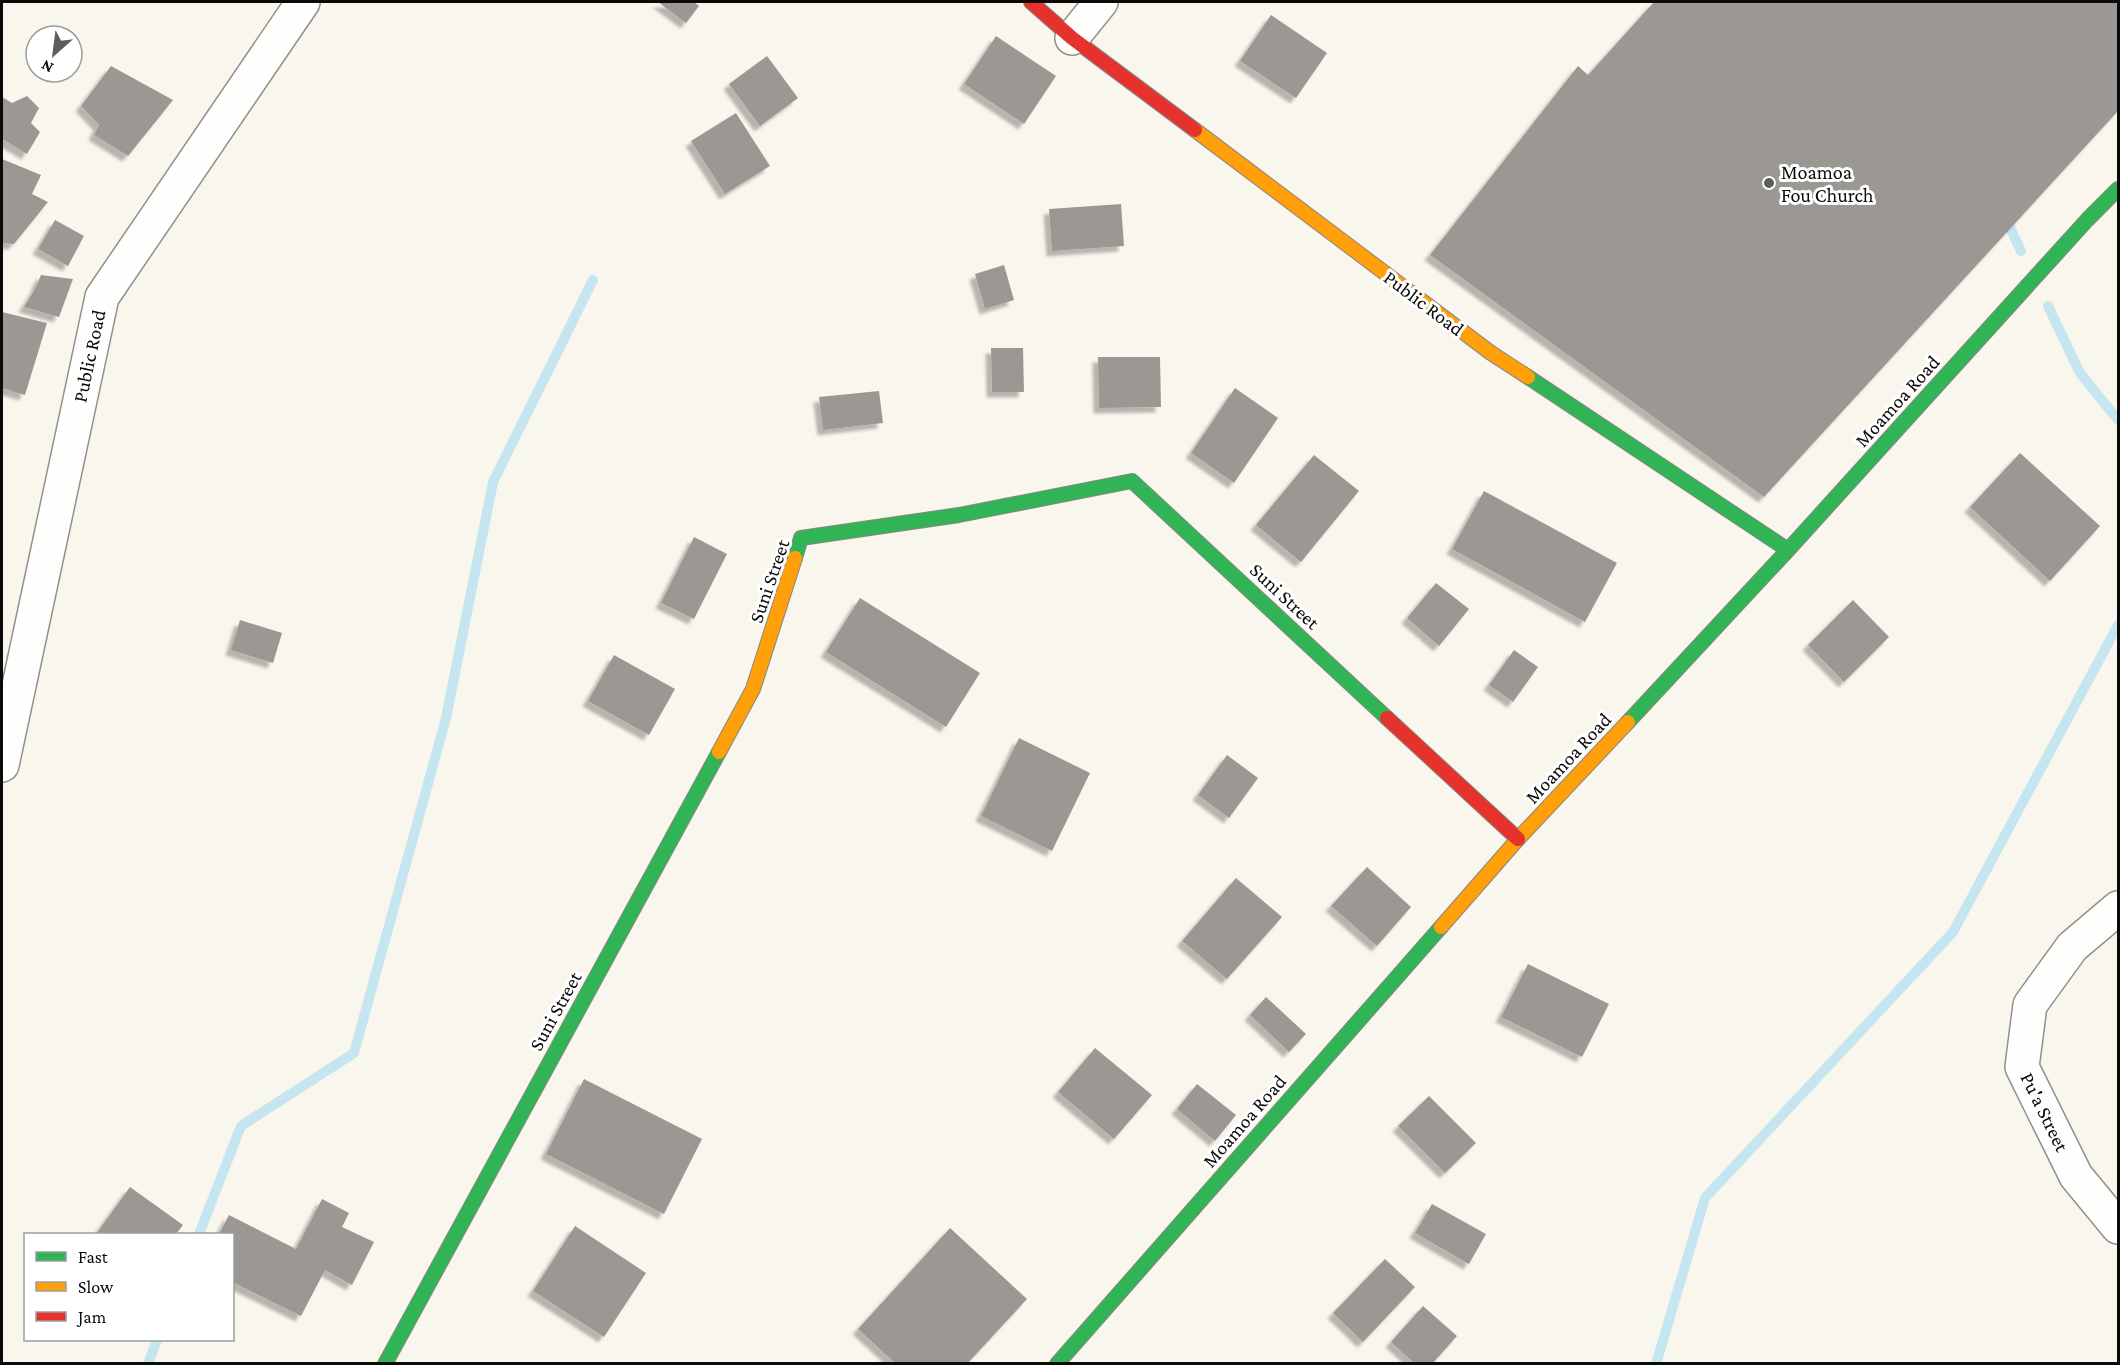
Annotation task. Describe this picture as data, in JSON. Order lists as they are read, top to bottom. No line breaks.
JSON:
{"streets":{"street":["Public Road","Moamoa Road","Suni Street","Pu'a Street"]},"crossings":[["Public Road","Moamoa Road"],["Moamoa Road","Suni Street"]],"places":["Moamoa Fou Church"],"legend":["Fast","Slow","Jam"],"north":"bottom left"}
